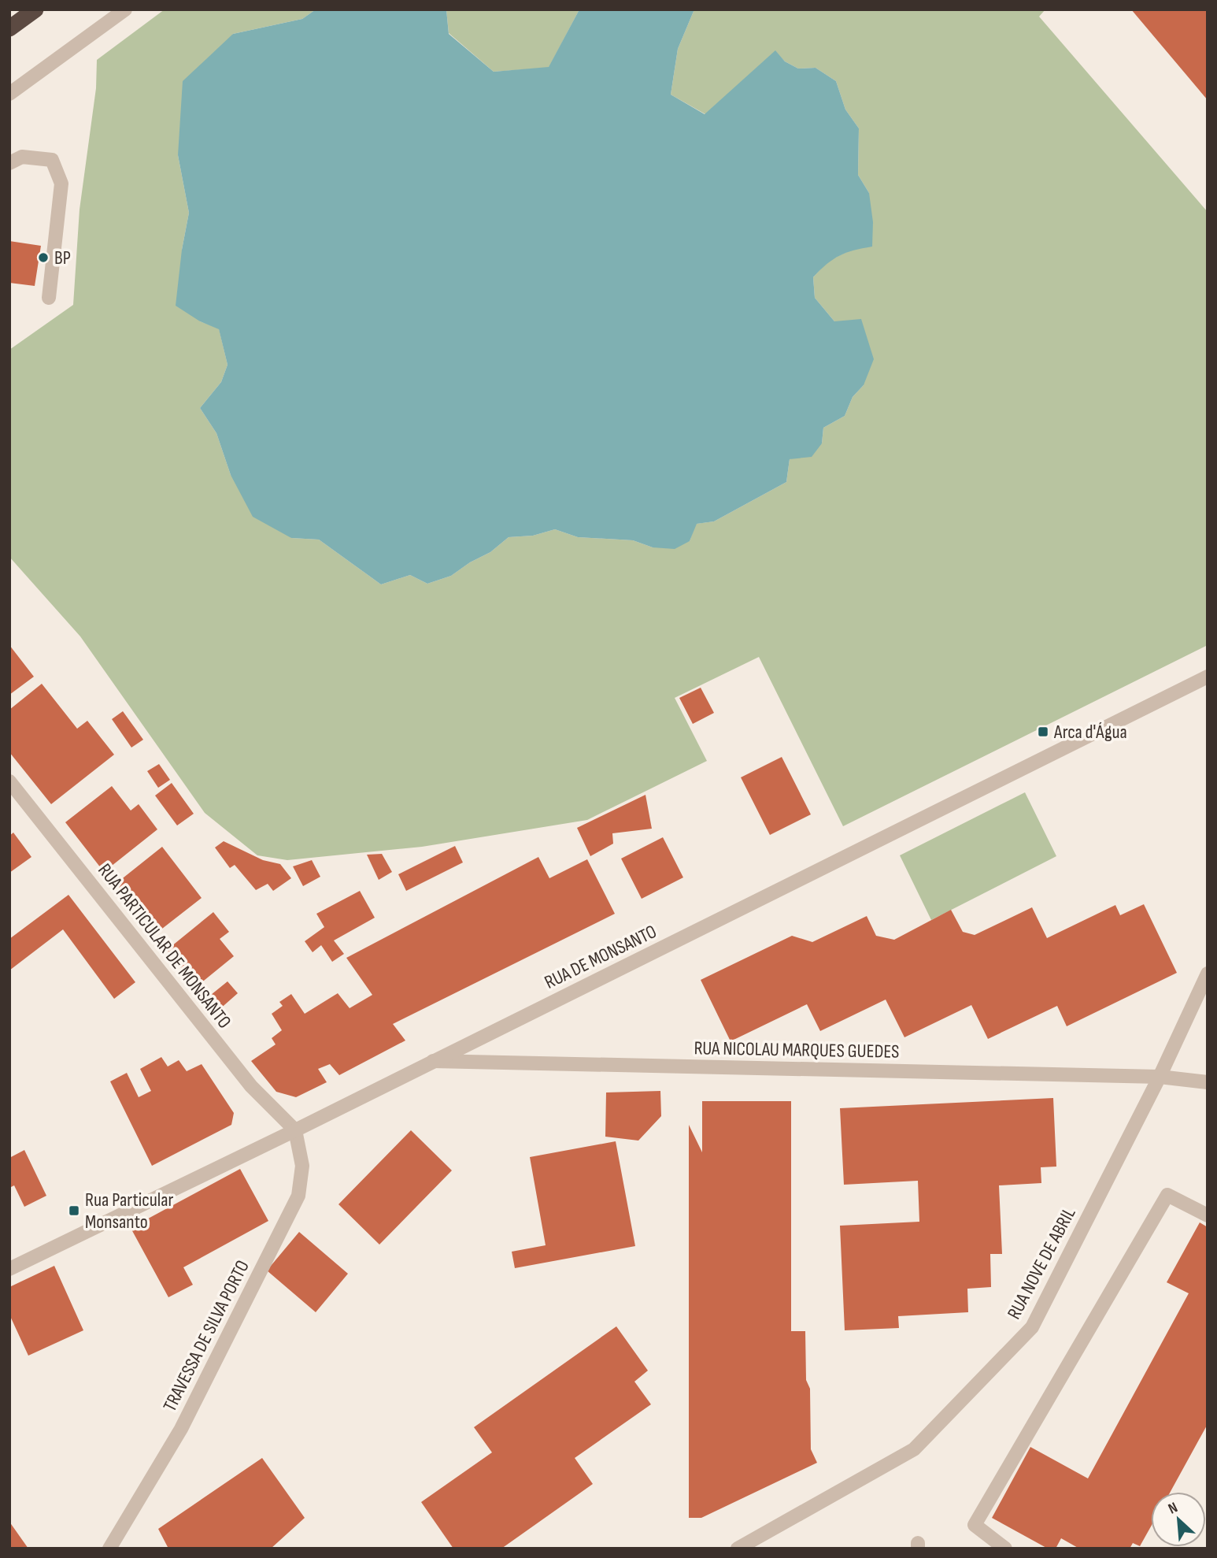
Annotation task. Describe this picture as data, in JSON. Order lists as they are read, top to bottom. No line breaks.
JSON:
{"streets":{"street":["RUA PARTICULAR DE MONSANTO","RUA DE MONSANTO","RUA NICOLAU MARQUES GUEDES","RUA NOVE DE ABRIL","TRAVESSA DE SILVA PORTO"]},"crossings":[["RUA PARTICULAR DE MONSANTO","RUA DE MONSANTO"],["RUA PARTICULAR DE MONSANTO","TRAVESSA DE SILVA PORTO"],["RUA DE MONSANTO","RUA NICOLAU MARQUES GUEDES"],["RUA DE MONSANTO","TRAVESSA DE SILVA PORTO"],["RUA NICOLAU MARQUES GUEDES","RUA NOVE DE ABRIL"]],"places":{"other":["BP"],"transit":["Arca d'Água","Rua Particular Monsanto"]},"north":"top left"}
